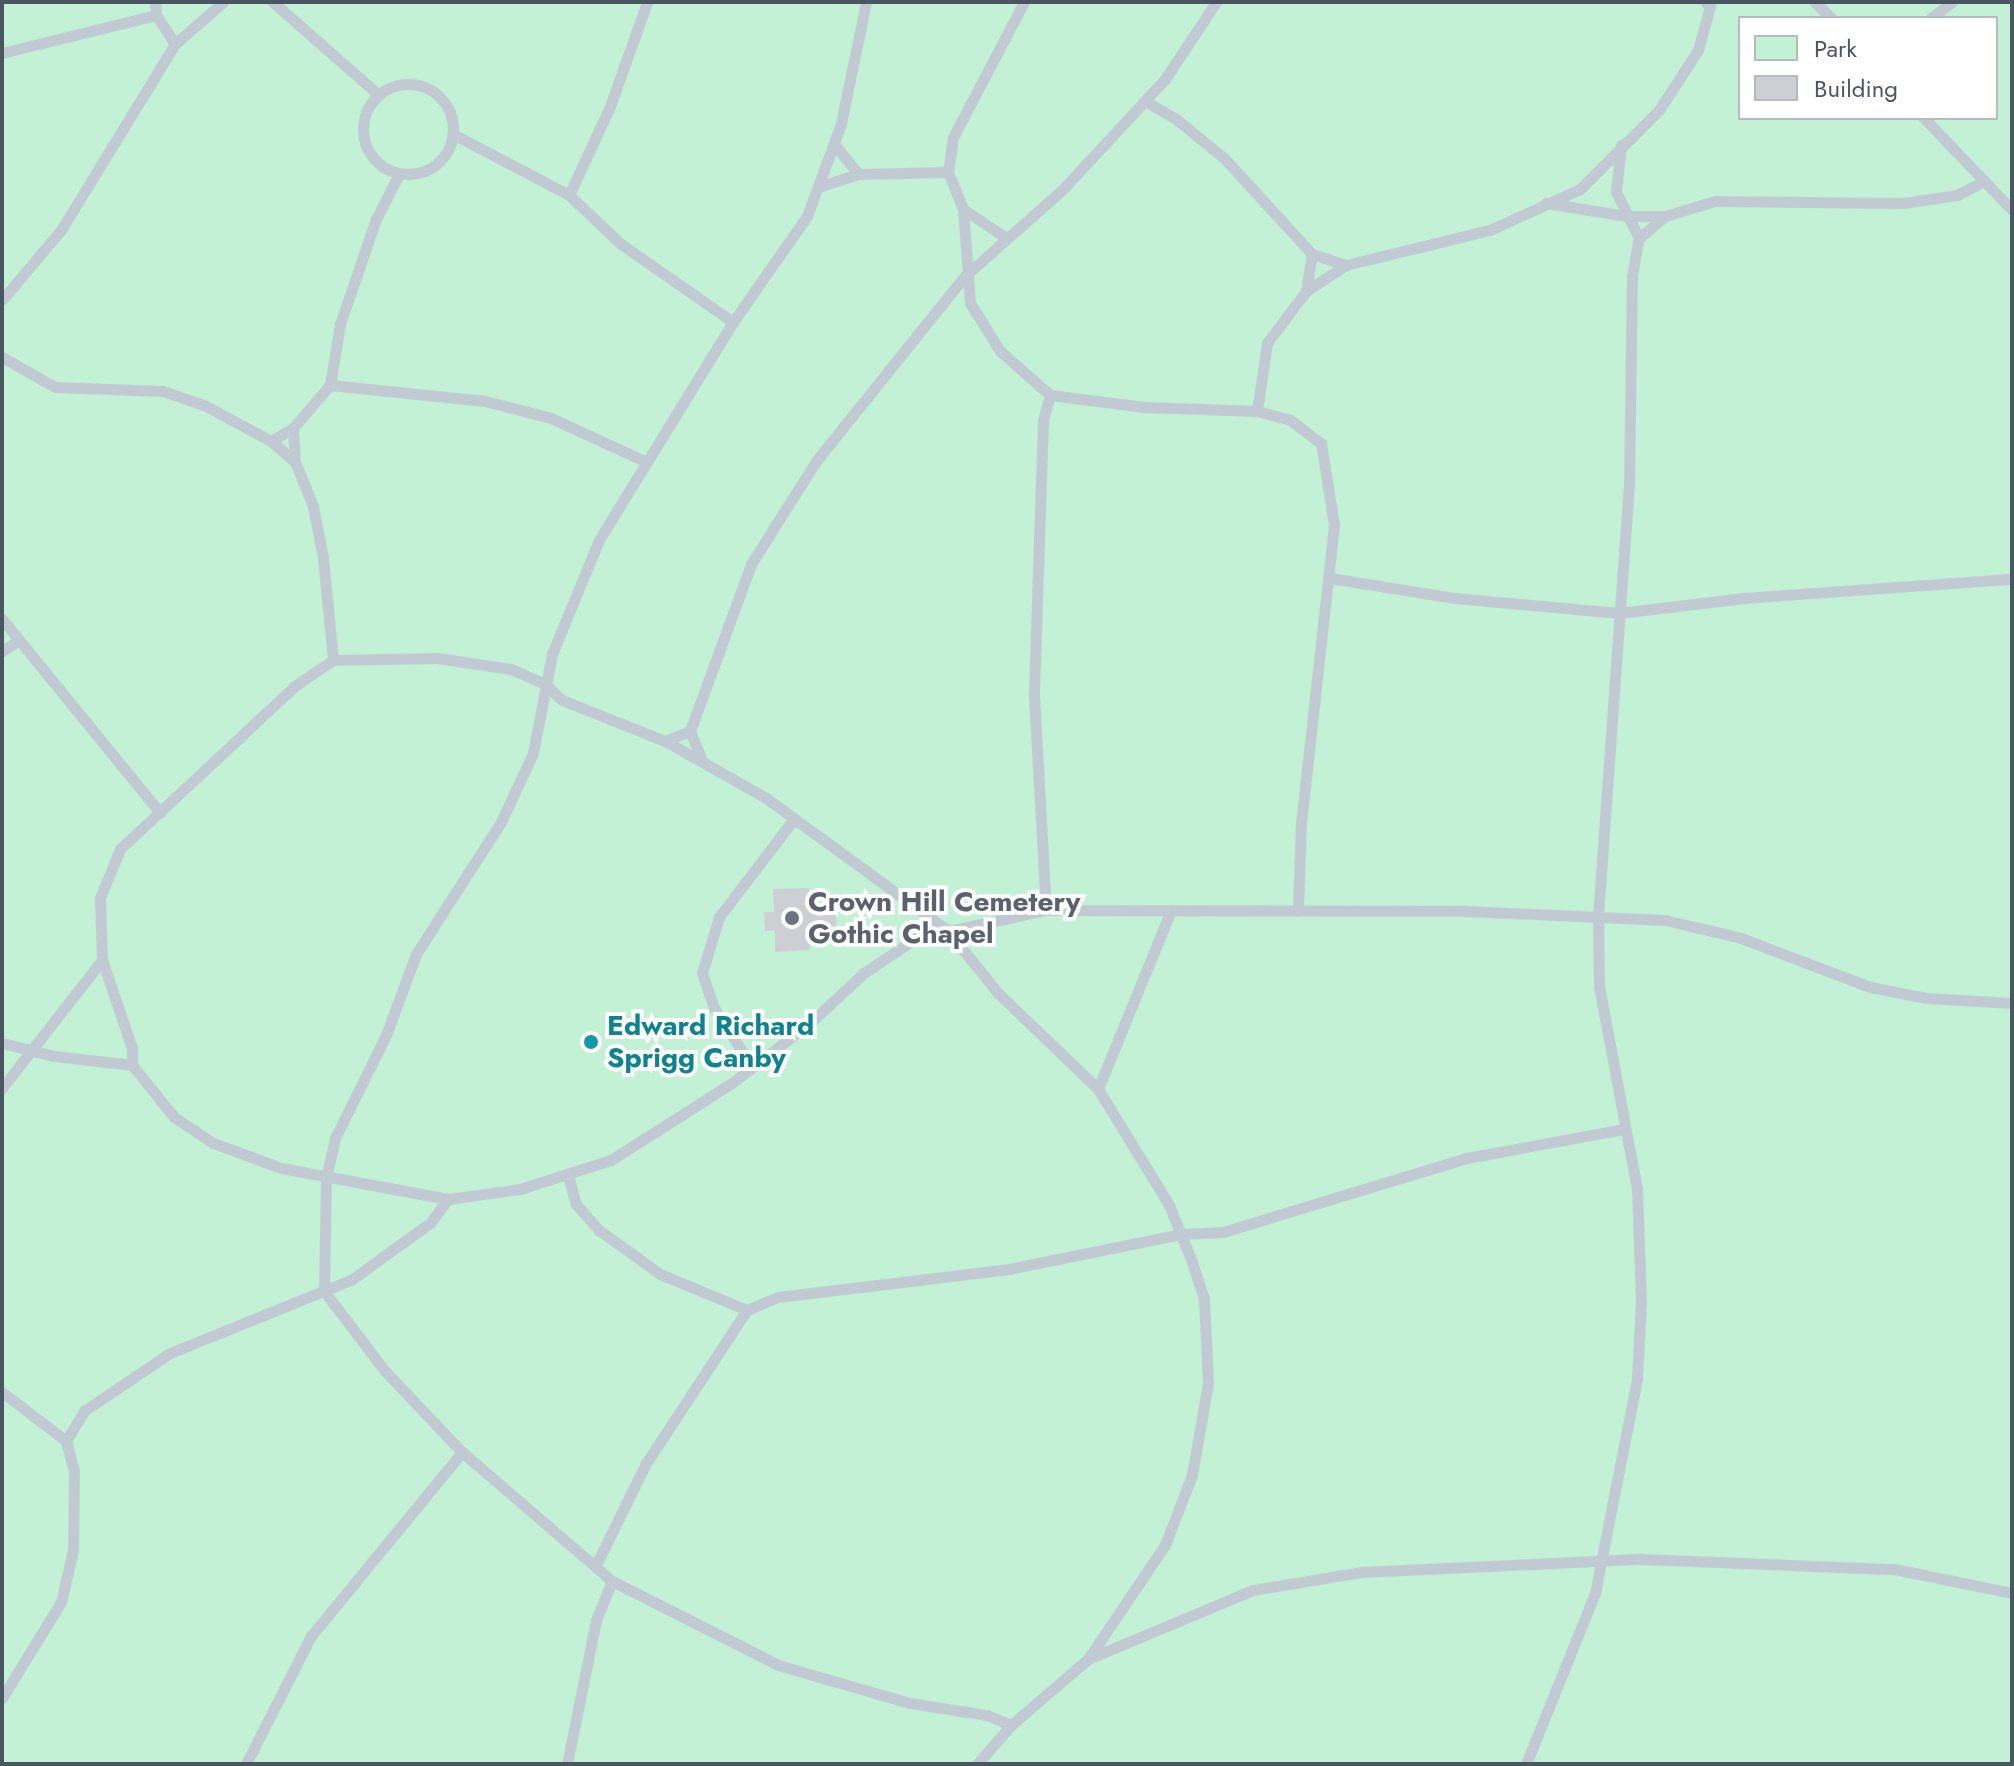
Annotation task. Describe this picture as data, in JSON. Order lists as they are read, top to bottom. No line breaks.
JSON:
{"places":["Crown Hill Cemetery Gothic Chapel","Edward Richard Sprigg Canby"],"legend":["Park","Building"]}
